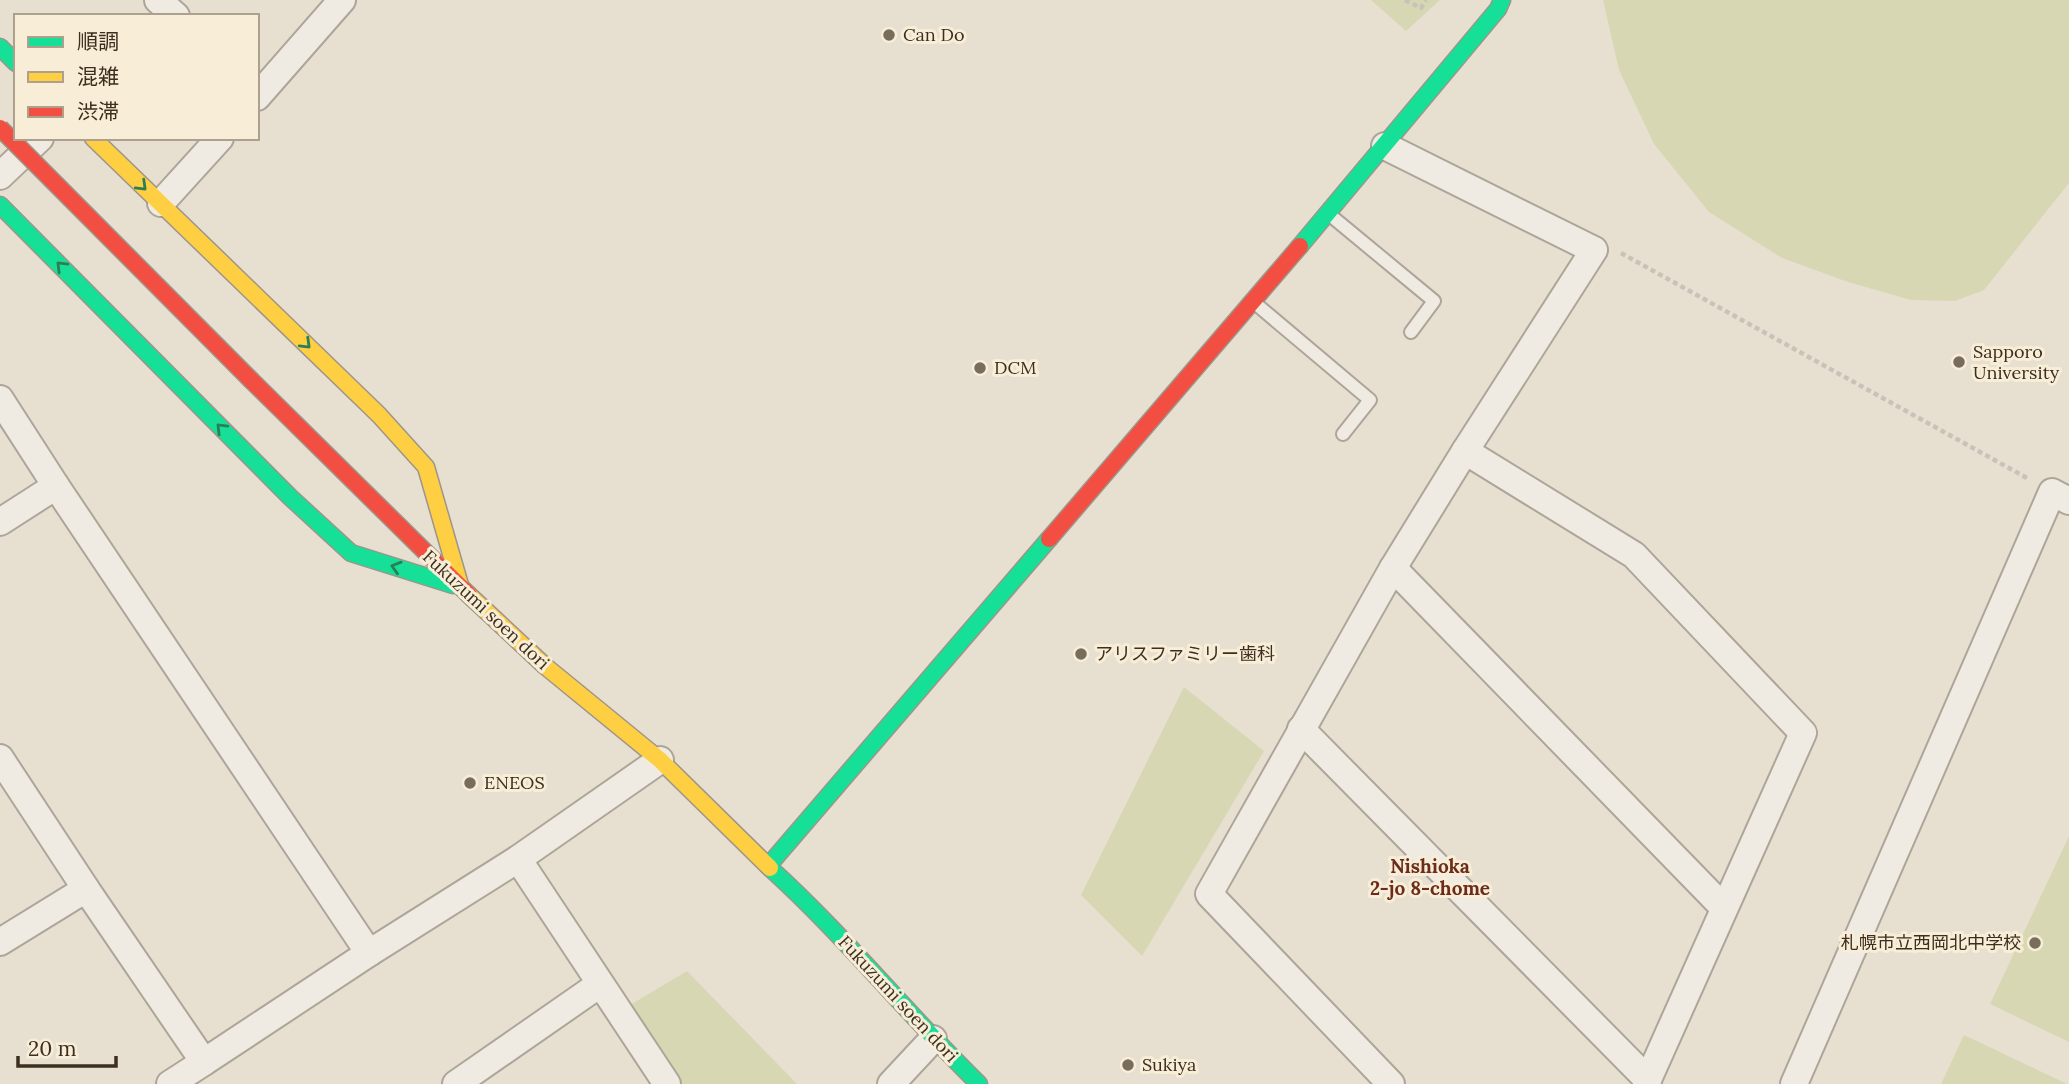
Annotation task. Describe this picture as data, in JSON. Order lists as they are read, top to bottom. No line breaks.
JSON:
{"streets":{"street":["Fukuzumi soen dori"]},"districts":["Nishioka 2-jo 8-chome"],"places":["Can Do","Sapporo University","DCM","アリスファミリー歯科","ENEOS","札幌市立西岡北中学校","Sukiya"],"legend":["順調","混雑","渋滞"],"scale_bar":"20 m"}
